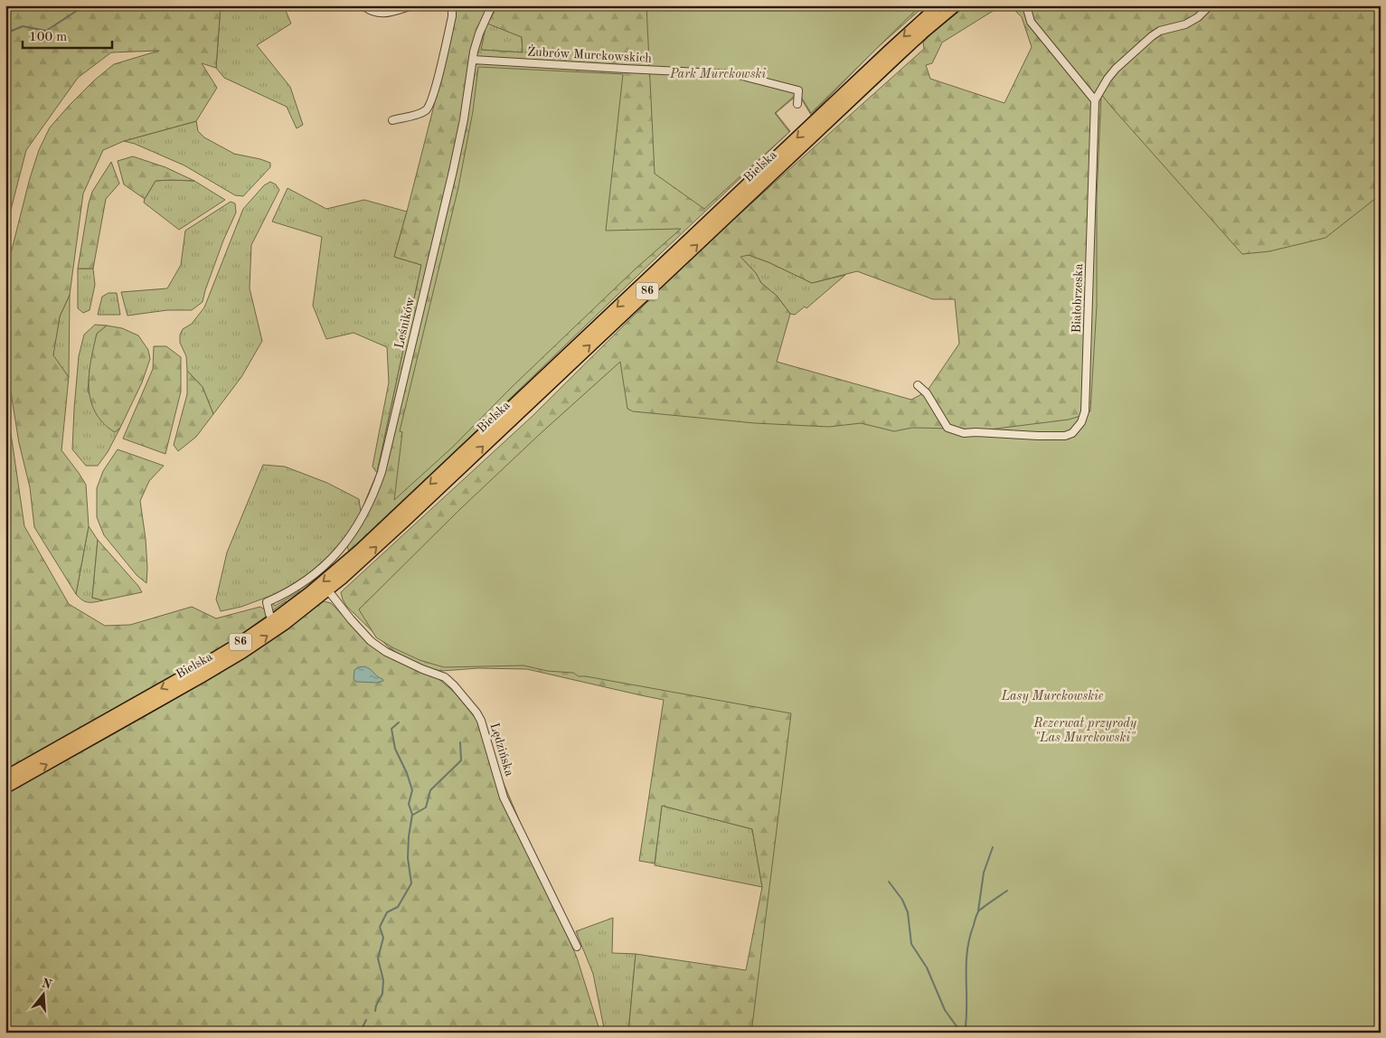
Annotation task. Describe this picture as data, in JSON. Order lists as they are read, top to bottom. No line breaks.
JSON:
{"streets":{"main road":["Bielska","86"],"street":["Żubrów Murckowskich","Białobrzeska","Leśników","Lędzińska"]},"crossings":[["Żubrów Murckowskich","Leśników"],["Bielska","Leśników"],["Bielska","Lędzińska"]],"parks":["Park Murckowski","Lasy Murckowskie","Rezerwat przyrody \"Las Murckowski\""],"scale_bar":"100 m","north":"top"}
